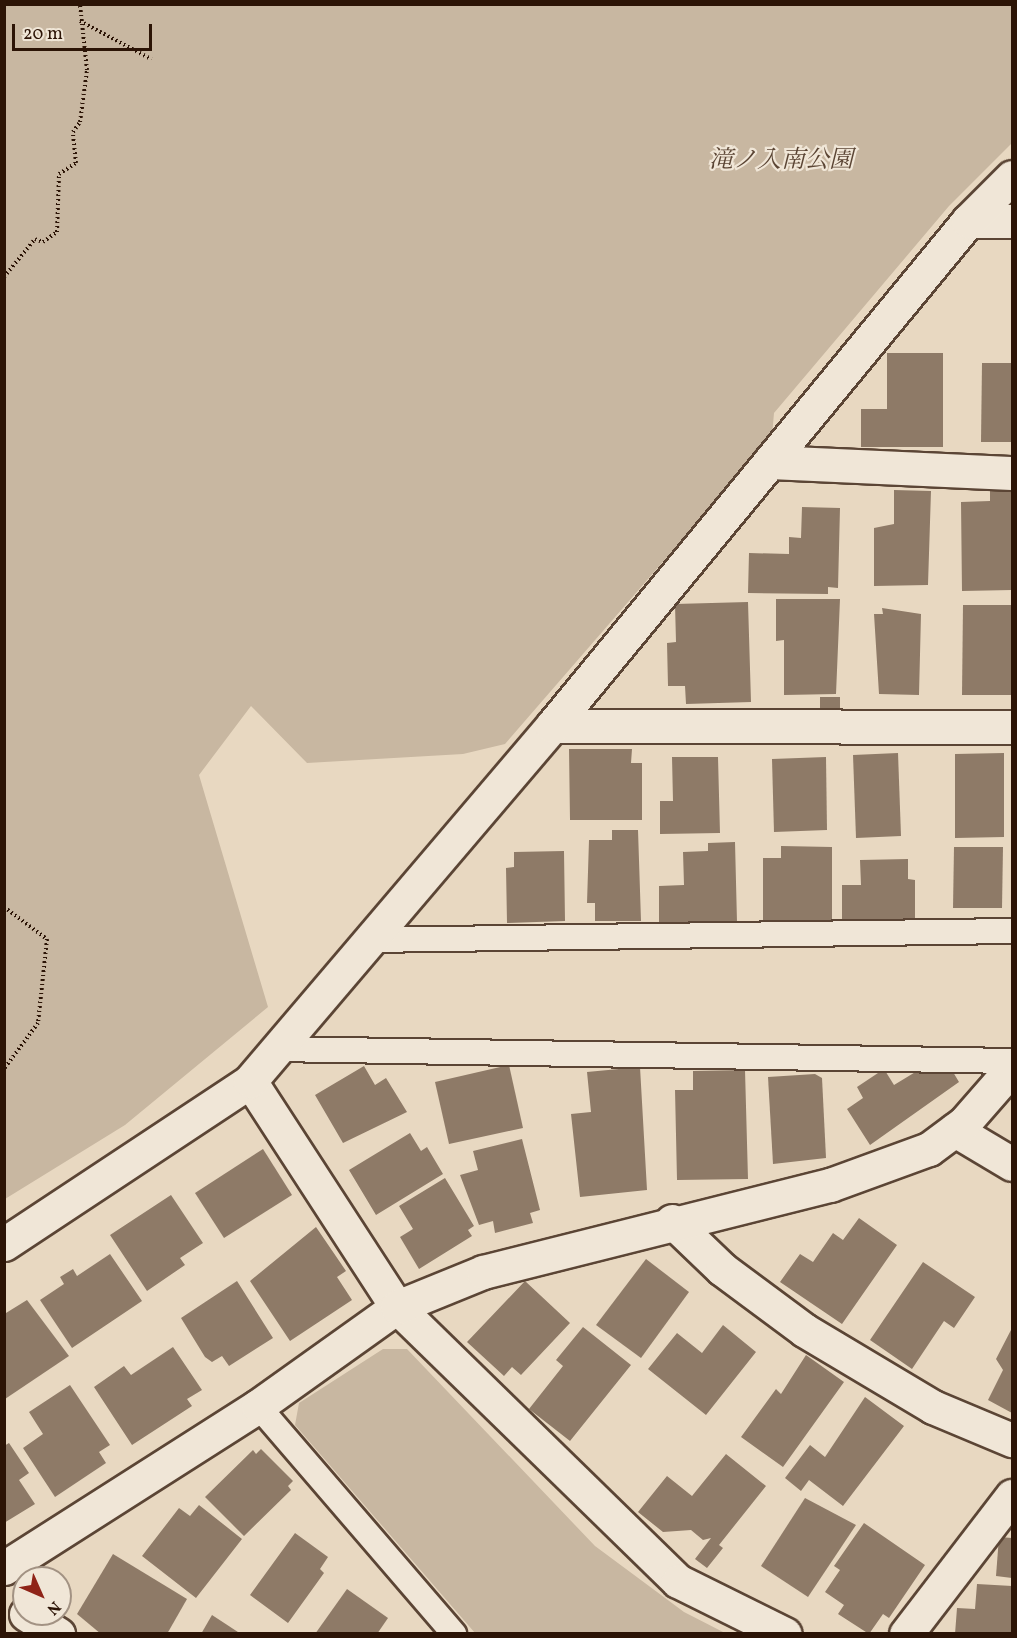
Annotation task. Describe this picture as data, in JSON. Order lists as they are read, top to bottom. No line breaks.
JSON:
{"parks":["滝ノ入南公園"],"scale_bar":"20 m","north":"bottom right"}
